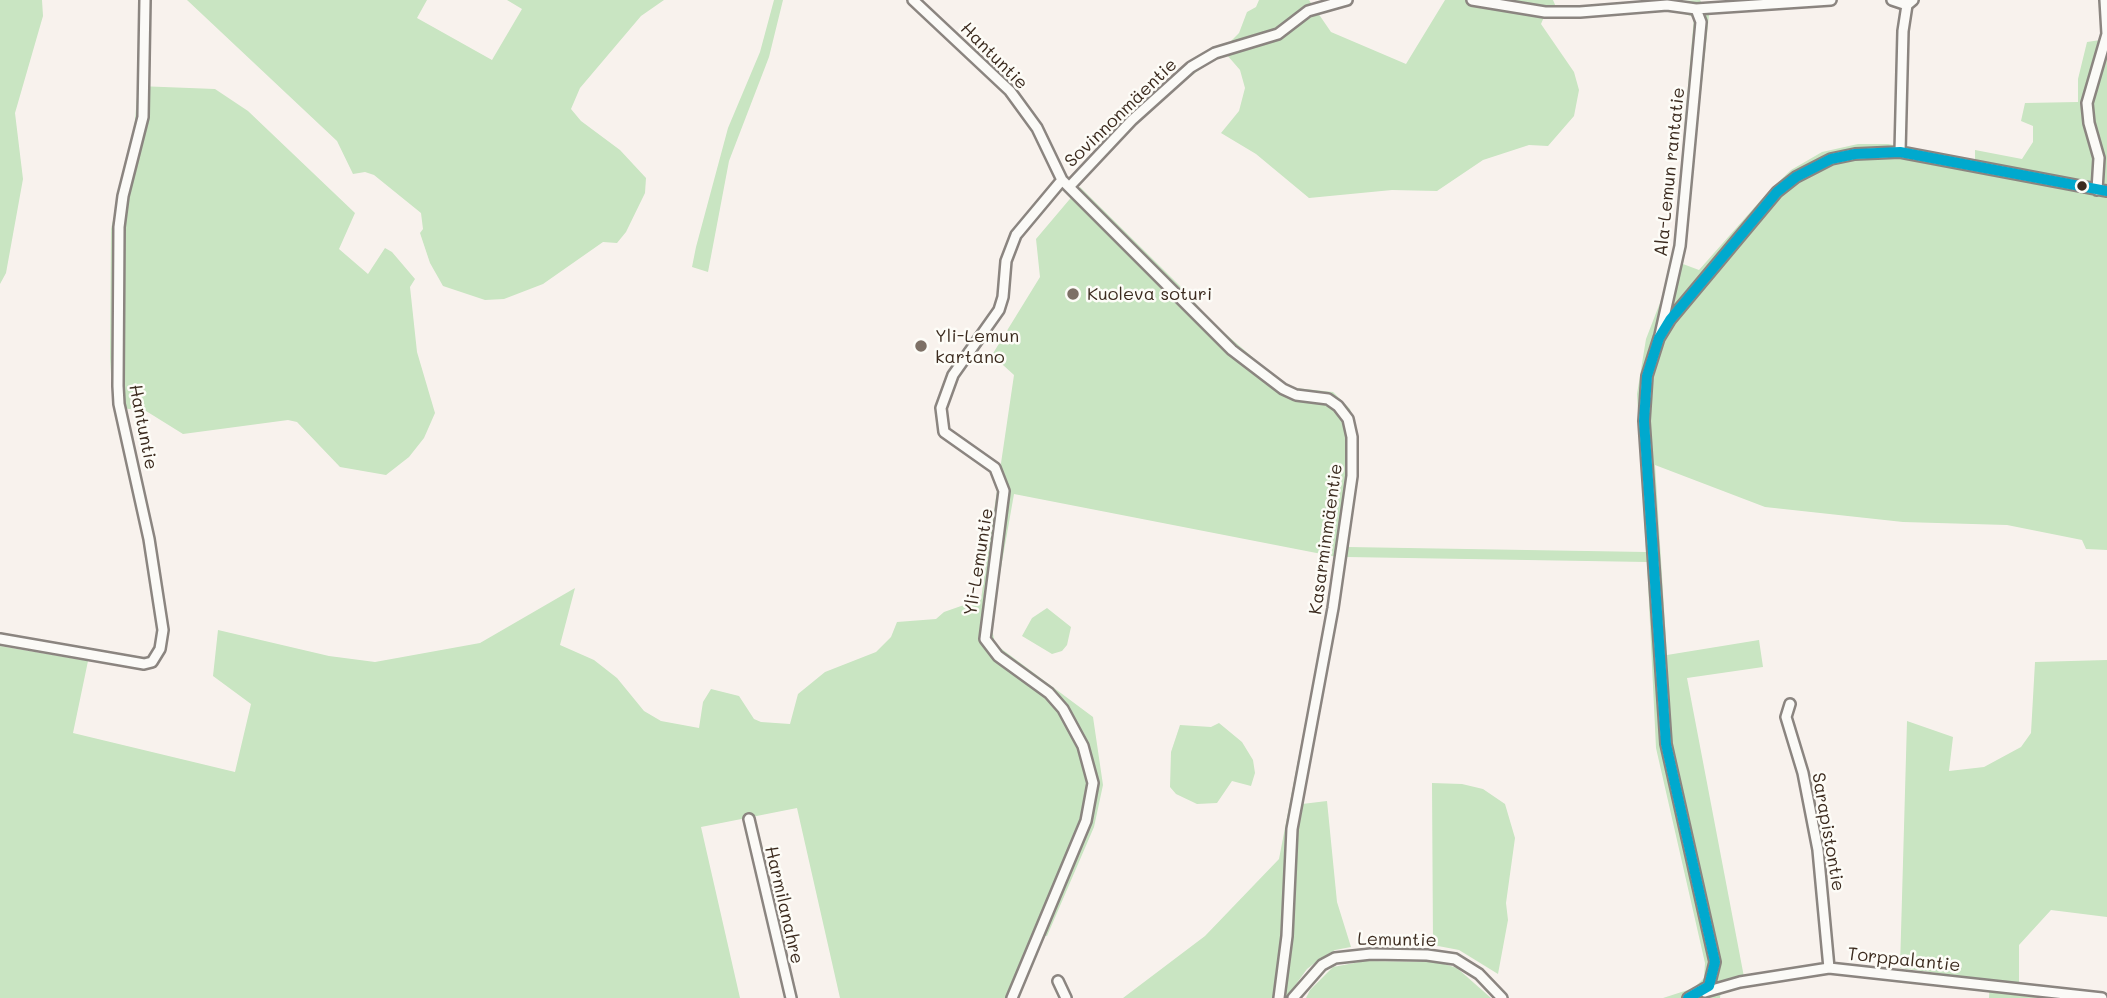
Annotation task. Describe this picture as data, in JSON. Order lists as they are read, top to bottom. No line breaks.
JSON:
{"streets":{"street":["Hantuntie","Sovinnonmäentie","Ala-Lemun rantatie","Kasarminmäentie","Yli-Lemuntie","Sarapistontie","Harmilanahre","Lemuntie","Torppalantie"]},"crossings":[["Hantuntie","Sovinnonmäentie"],["Hantuntie","Kasarminmäentie"],["Hantuntie","Yli-Lemuntie"],["Sovinnonmäentie","Kasarminmäentie"],["Sovinnonmäentie","Yli-Lemuntie"],["Kasarminmäentie","Yli-Lemuntie"],["Sarapistontie","Torppalantie"]],"places":["Kuoleva soturi","Yli-Lemun kartano"]}
